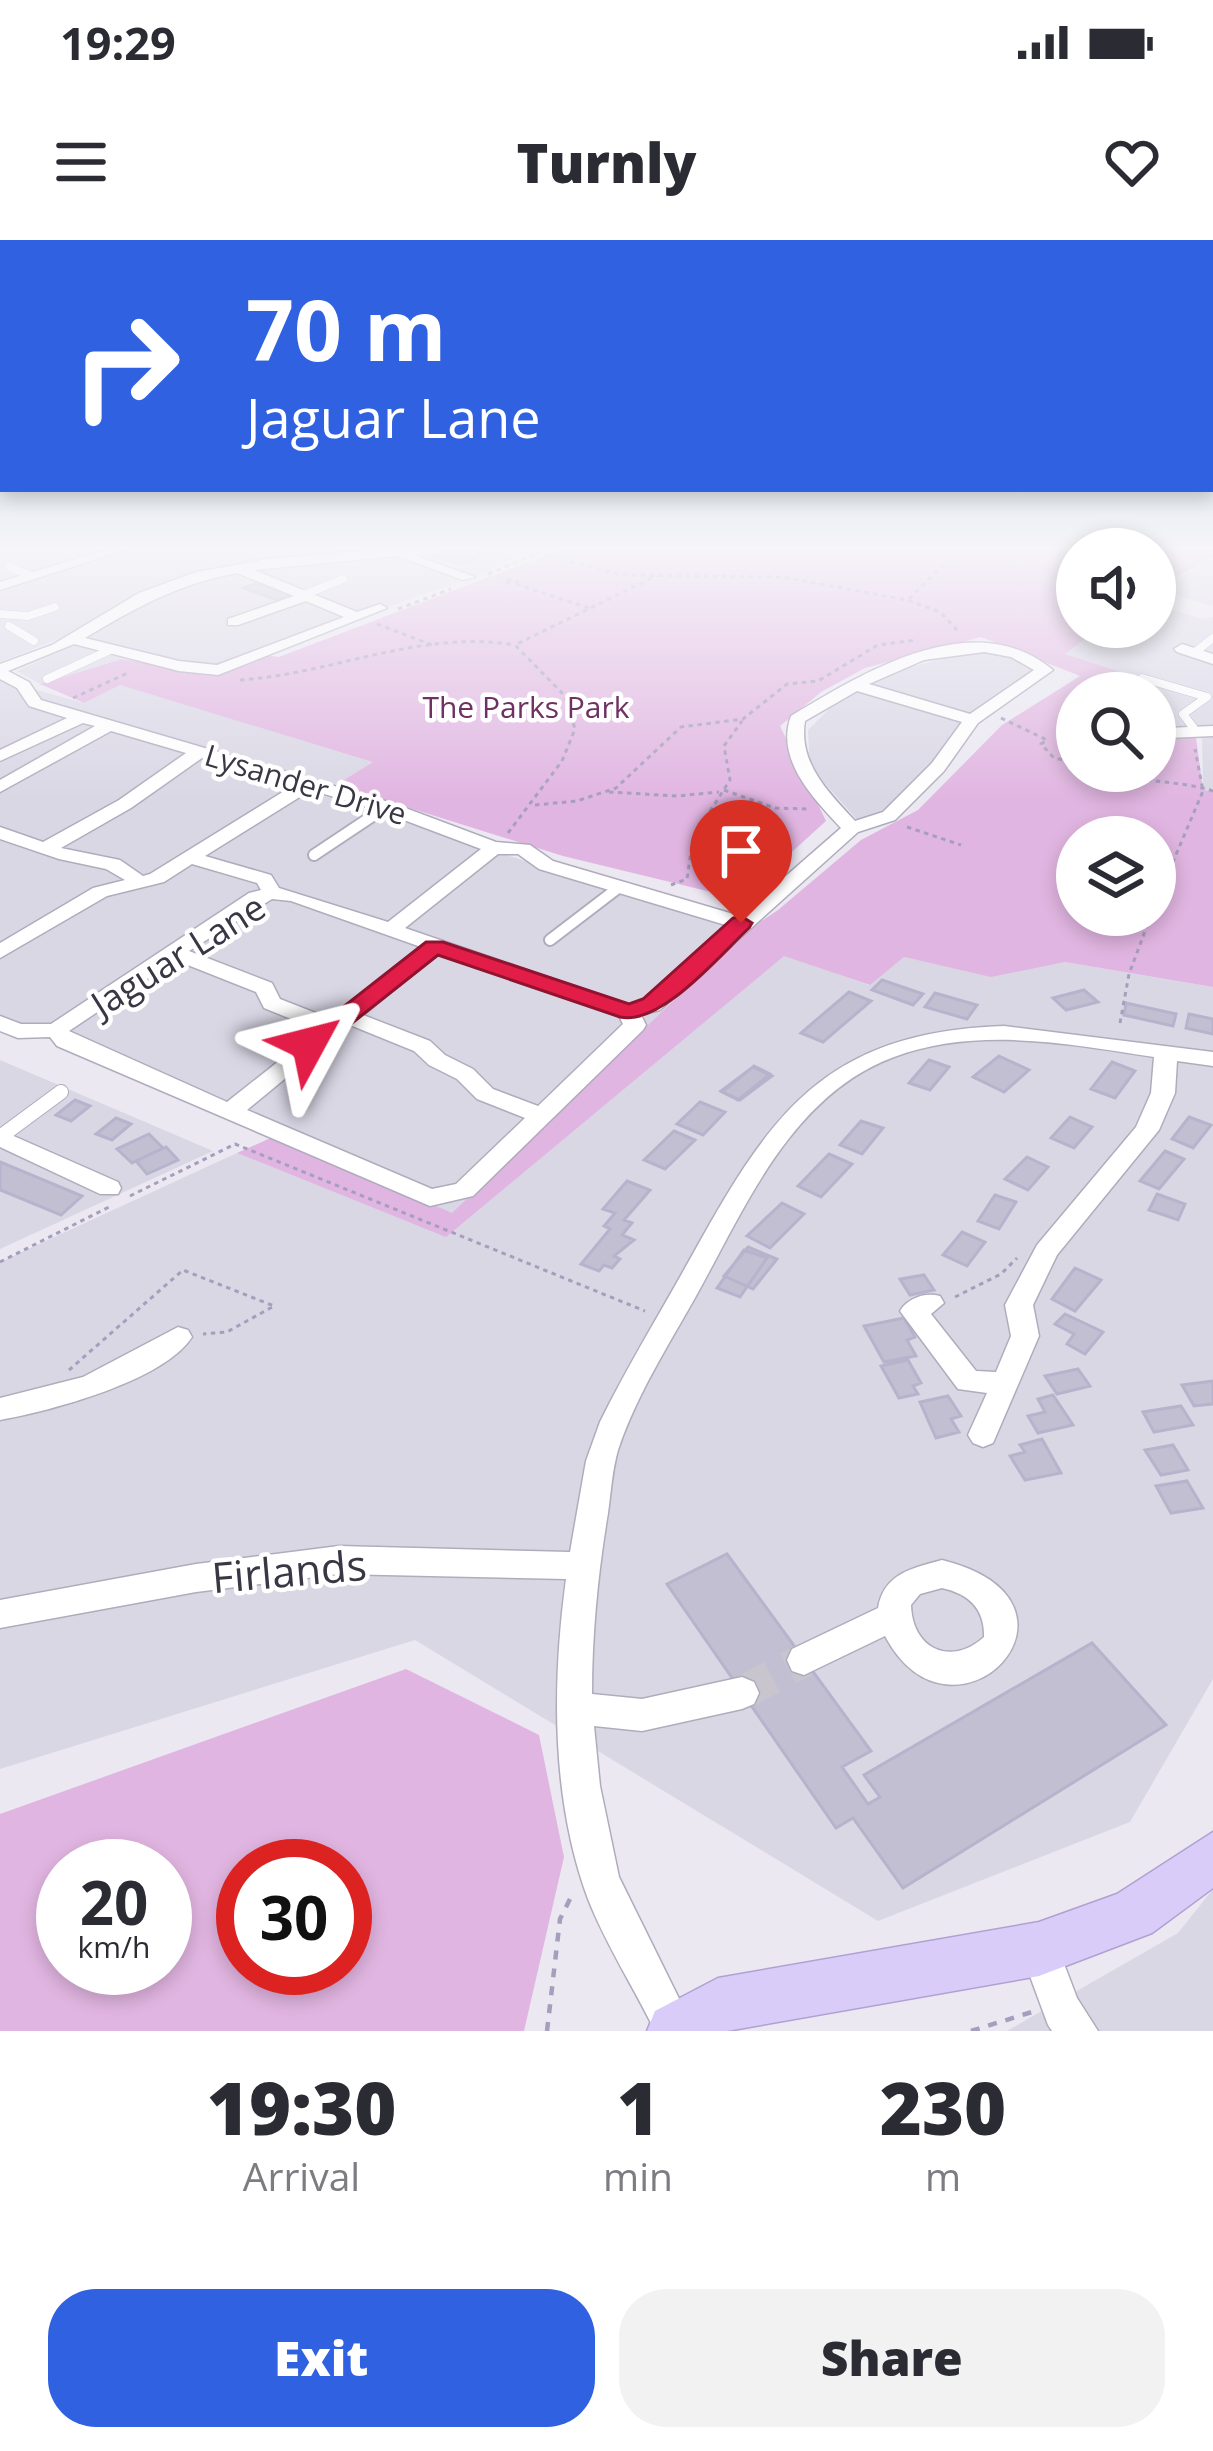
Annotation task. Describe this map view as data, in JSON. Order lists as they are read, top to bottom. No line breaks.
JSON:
{"streets":{"street":["Lysander Drive","Jaguar Lane","Firlands"]},"parks":["The Parks Park"],"page":{"status":"19:29","header":"Turnly","turn":["70 m","Jaguar Lane"],"speed":"20 km/h","limit":"30","eta":["19:30","Arrival","1","min","230","m"],"buttons":["Exit","Share"]}}
